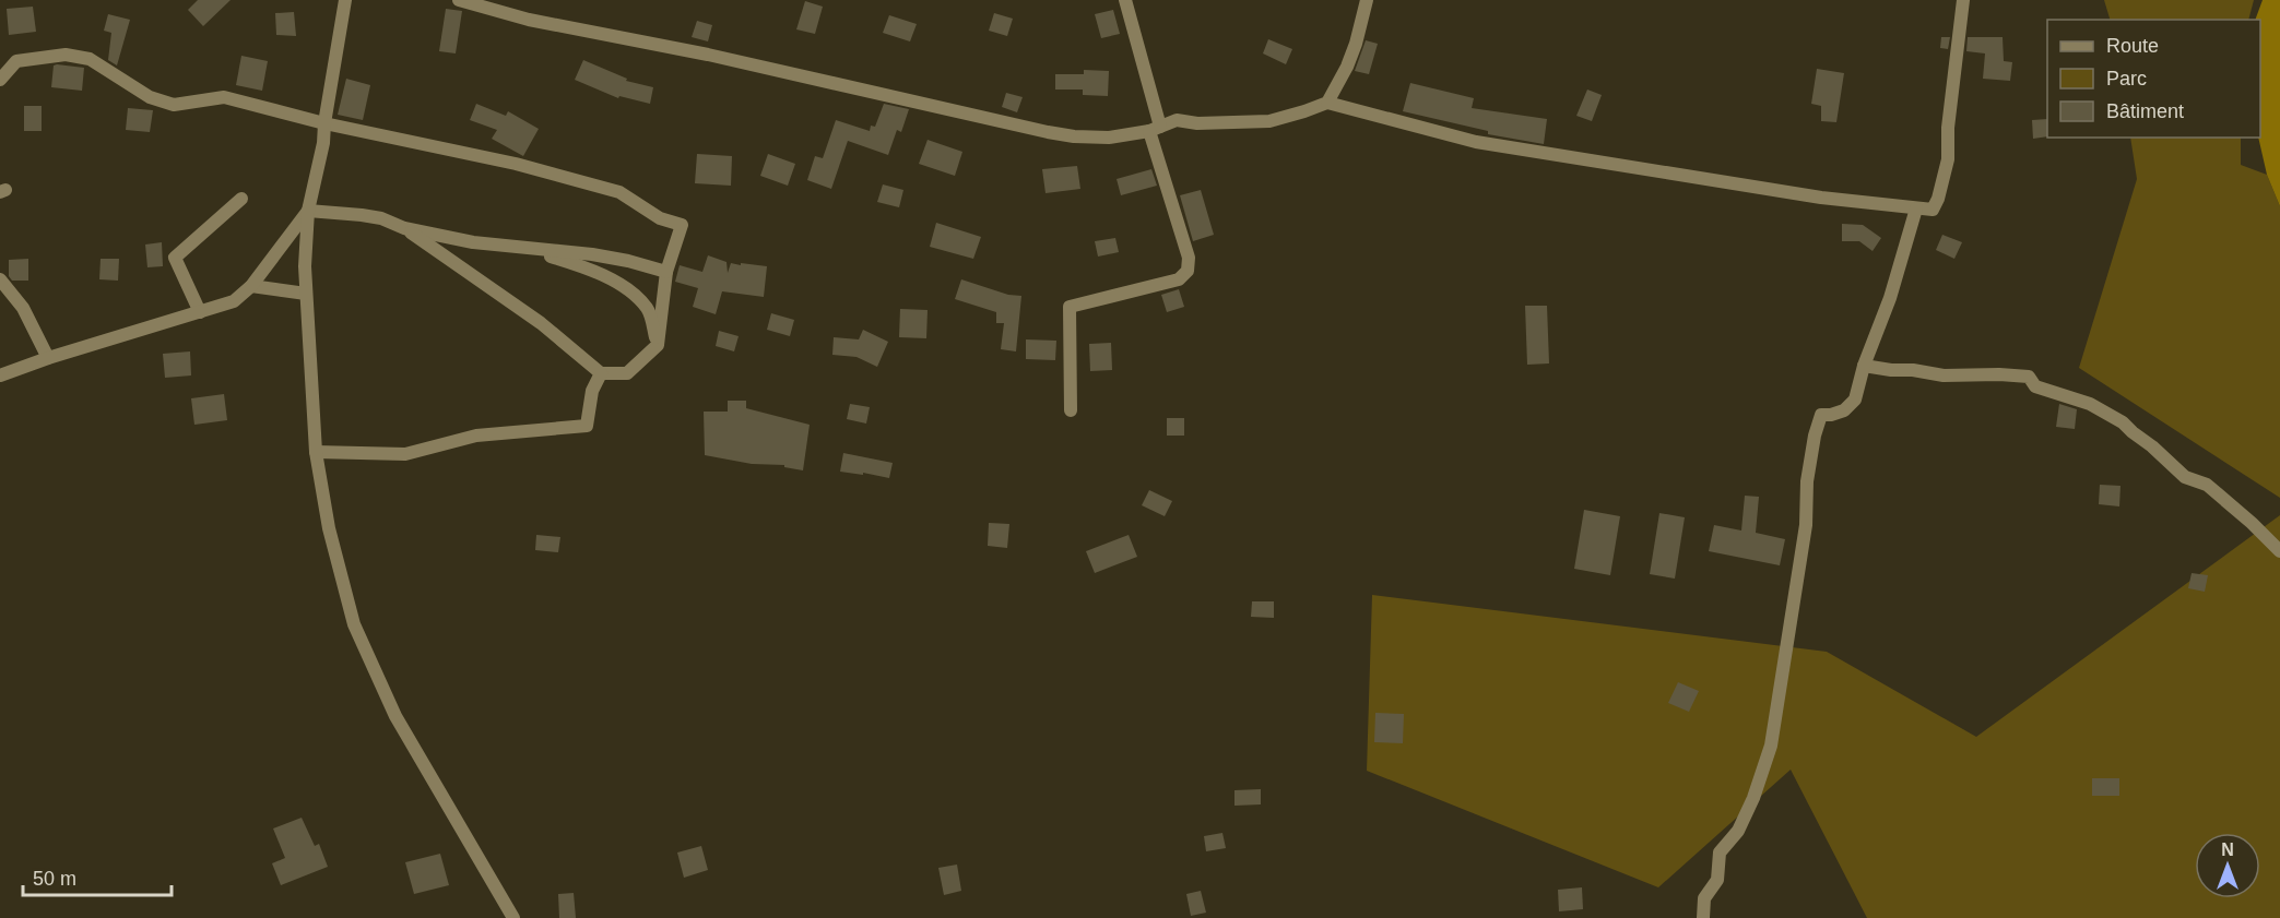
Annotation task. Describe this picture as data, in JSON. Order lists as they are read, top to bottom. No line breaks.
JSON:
{"legend":["Route","Parc","Bâtiment"],"scale_bar":"50 m","north":"top"}
